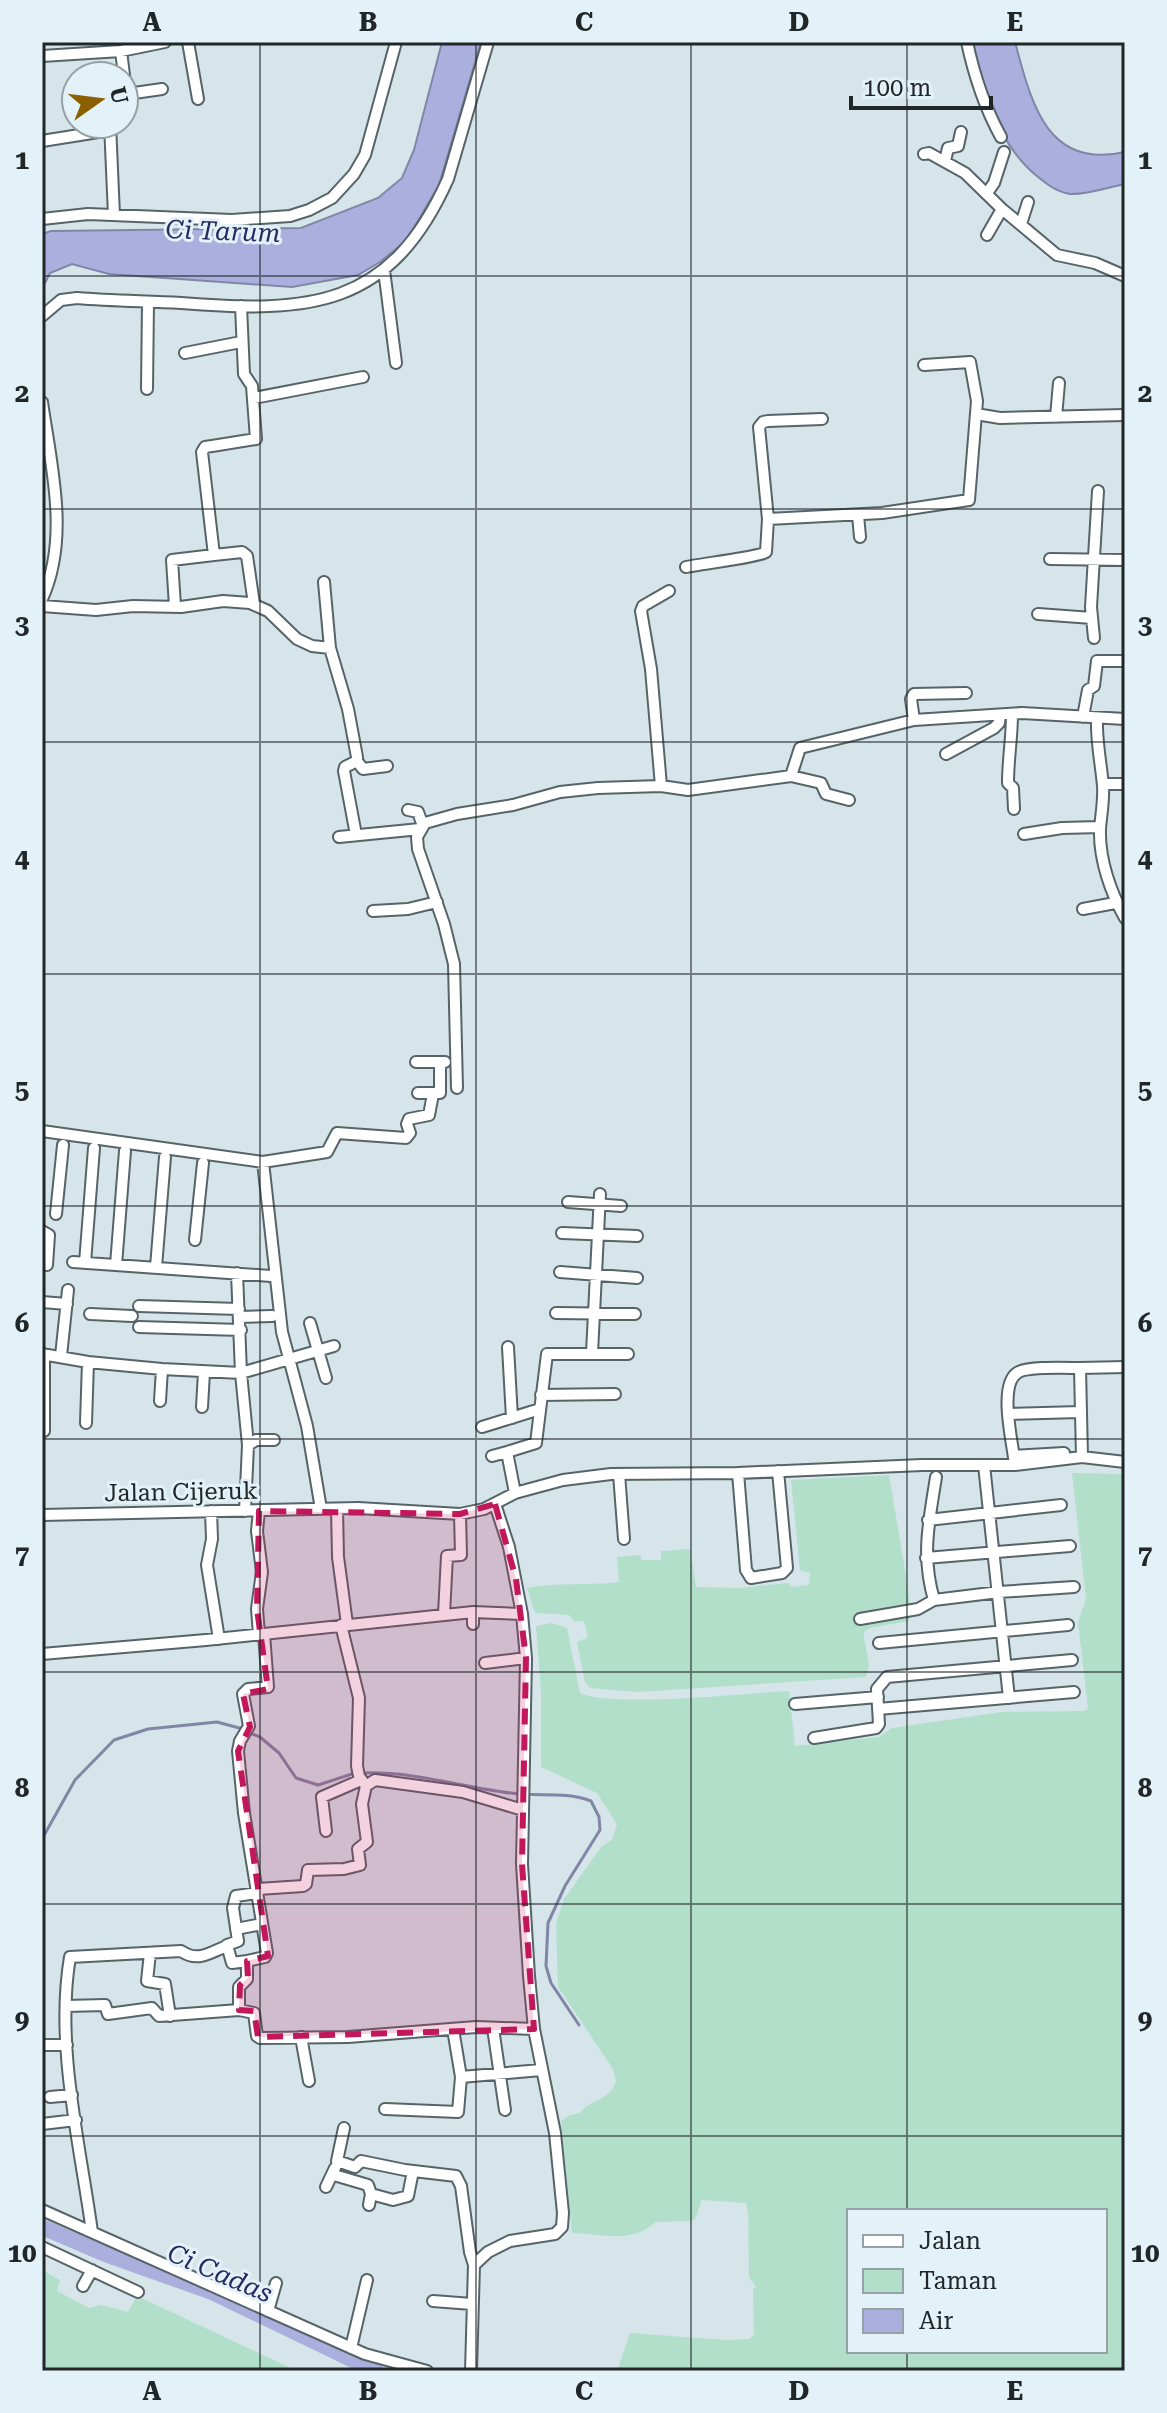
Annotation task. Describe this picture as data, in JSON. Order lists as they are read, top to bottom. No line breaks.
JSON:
{"streets":{"street":["Jalan Cijeruk"]},"water":["Ci Tarum","Ci Cadas"],"legend":["Jalan","Taman","Air"],"scale_bar":"100 m","north":"right","grid":{"columns":["A","B","C","D","E"],"rows":["1","2","3","4","5","6","7","8","9","10"]}}
